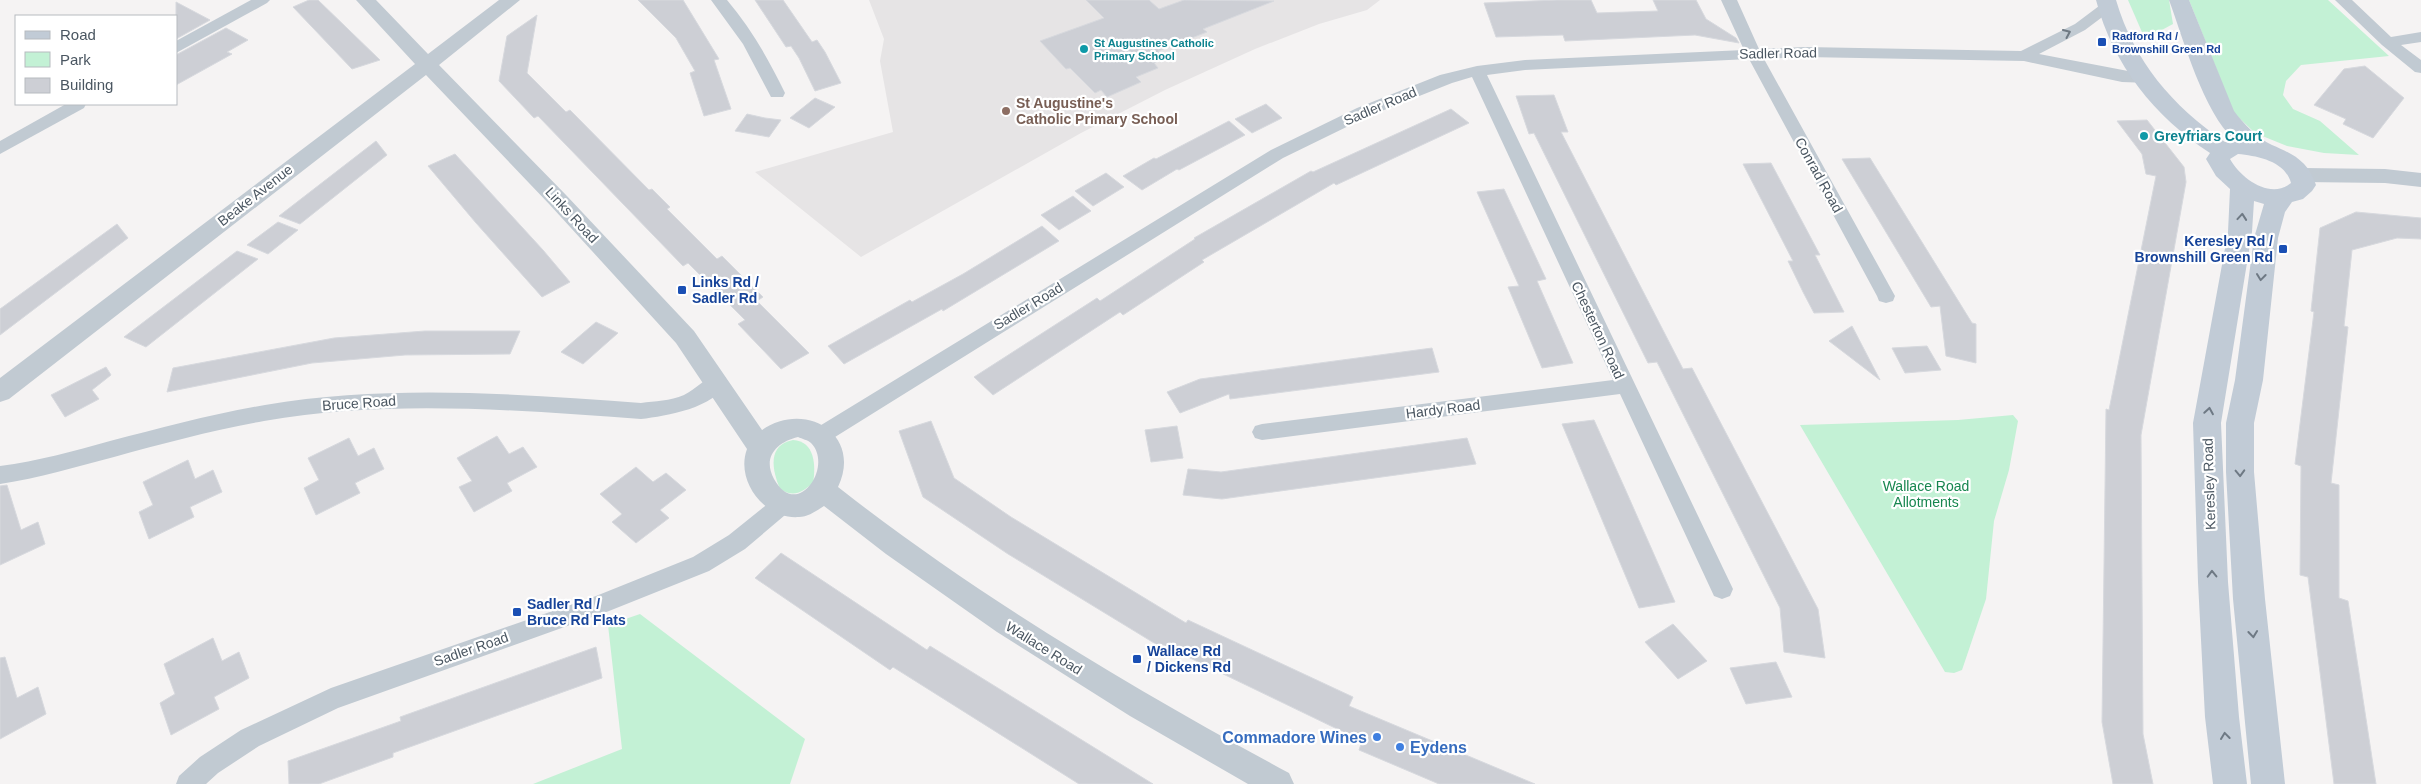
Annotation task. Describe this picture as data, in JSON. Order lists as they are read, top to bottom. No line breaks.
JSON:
{"streets":{"main road":["Keresley Road"],"street":["Sadler Road","Conrad Road","Beake Avenue","Links Road","Chesterton Road","Bruce Road","Hardy Road","Wallace Road"]},"crossings":[["Sadler Road","Conrad Road"],["Sadler Road","Links Road"],["Sadler Road","Chesterton Road"],["Sadler Road","Wallace Road"],["Beake Avenue","Links Road"],["Links Road","Bruce Road"],["Links Road","Wallace Road"],["Chesterton Road","Hardy Road"]],"parks":["Wallace Road Allotments"],"places":{"transit":["Radford Rd / Brownshill Green Rd","Keresley Rd / Brownshill Green Rd","Links Rd / Sadler Rd","Sadler Rd / Bruce Rd Flats","Wallace Rd / Dickens Rd"],"other":["St Augustines Catholic Primary School","St Augustine's Catholic Primary School","Greyfriars Court","Commadore Wines","Eydens"]},"legend":["Road","Park","Building"]}
